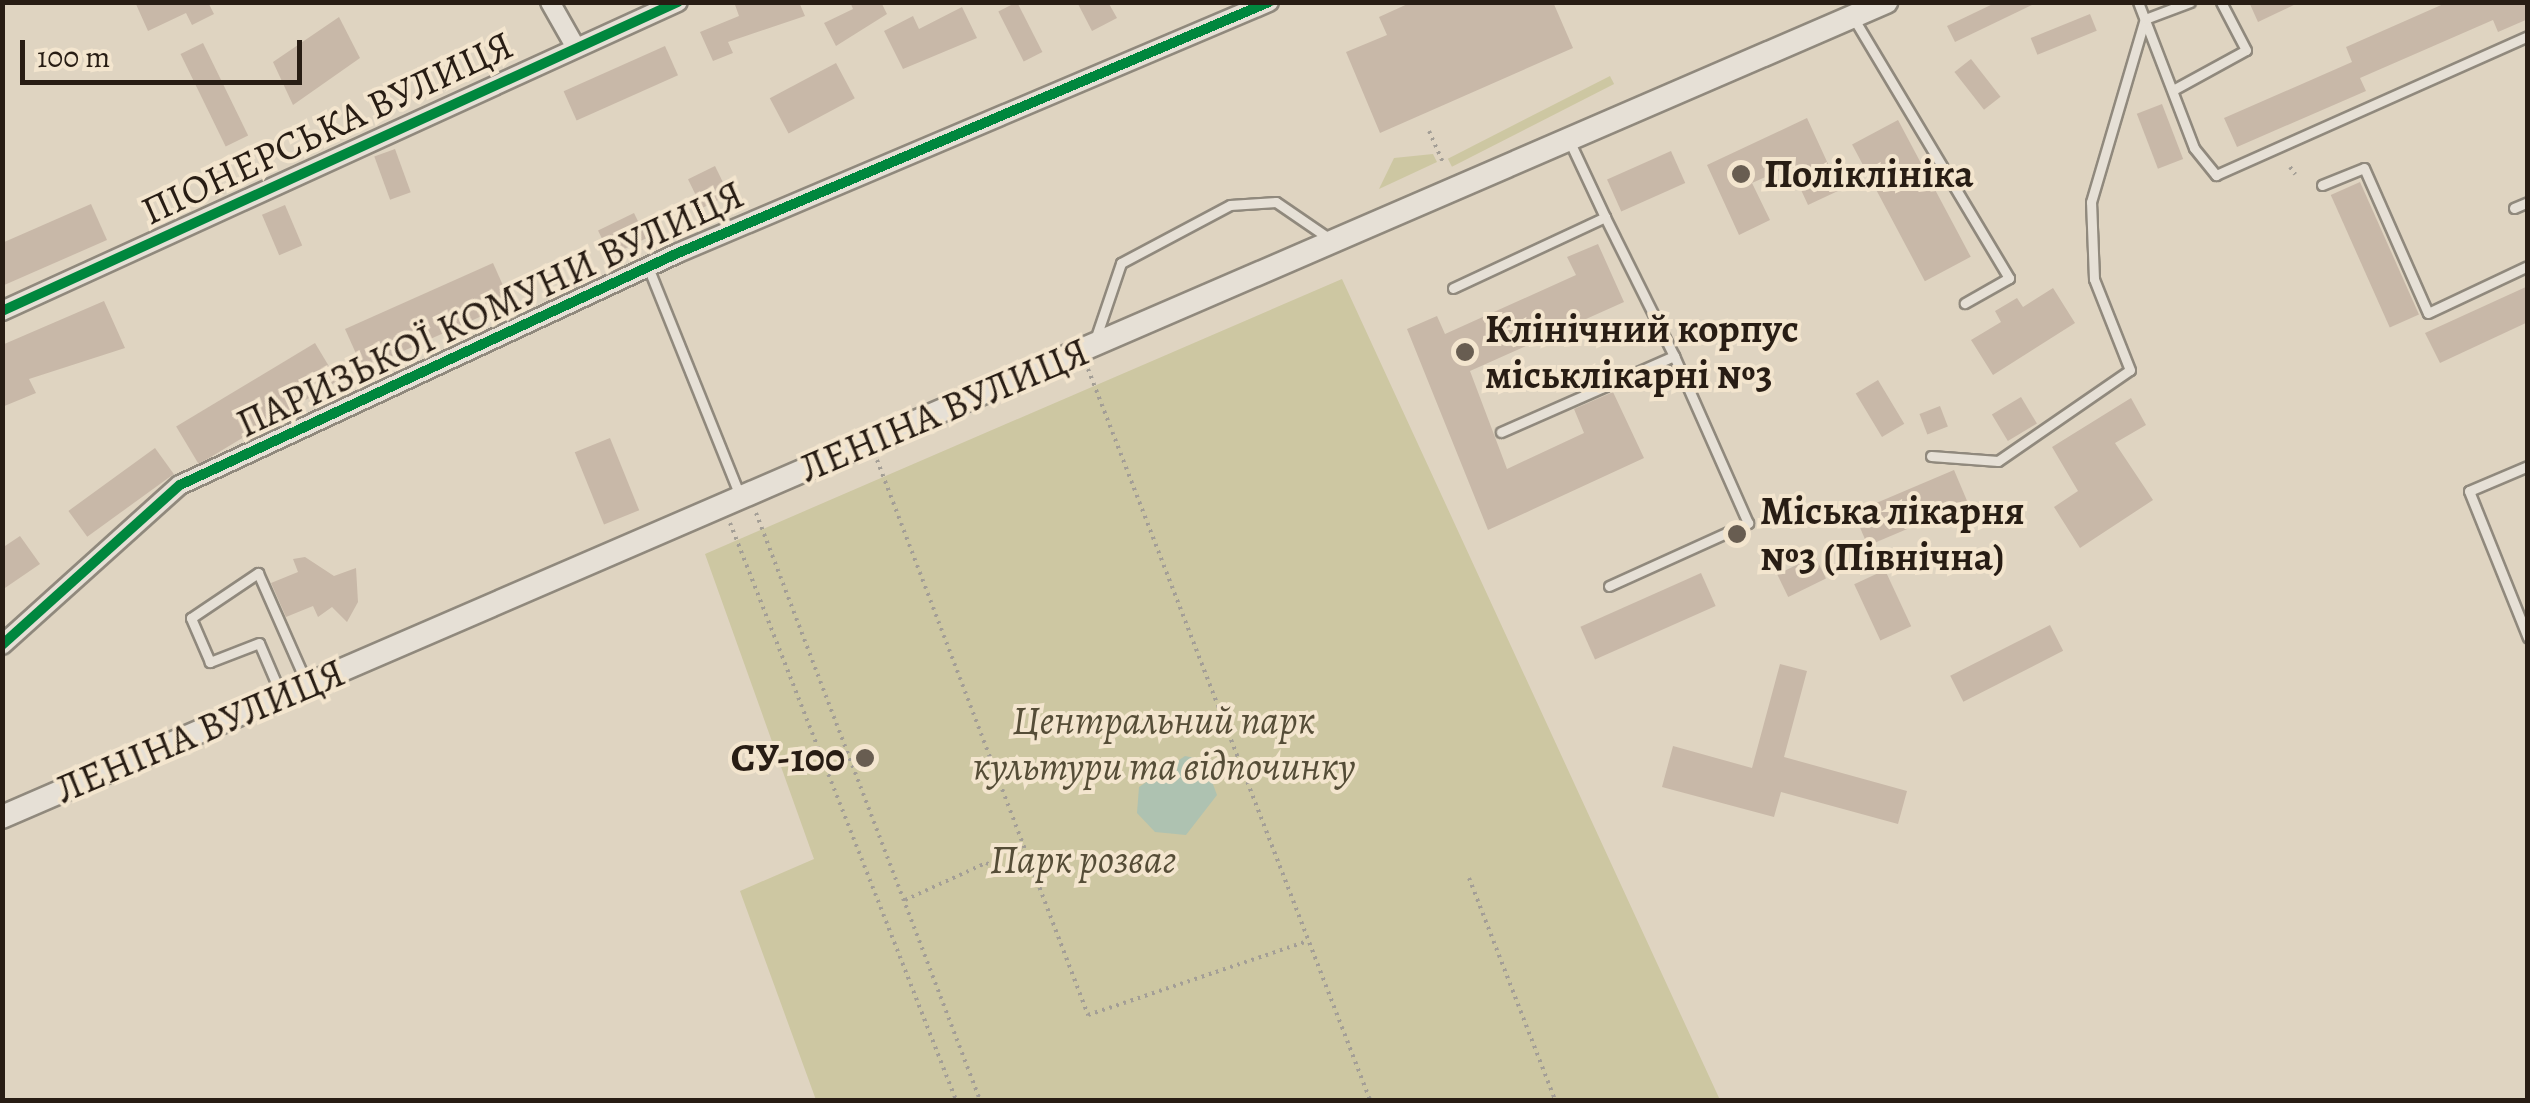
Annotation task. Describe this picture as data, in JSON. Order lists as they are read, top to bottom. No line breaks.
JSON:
{"streets":{"main road":["ЛЕНІНА ВУЛИЦЯ"],"street":["ПІОНЕРСЬКА ВУЛИЦЯ","ПАРИЗЬКОЇ КОМУНИ ВУЛИЦЯ"]},"parks":["Центральний парк культури та відпочинку","Парк розваг"],"places":["Поліклініка","Клінічний корпус міськлікарні №3","Міська лікарня №3 (Північна)","СУ-100"],"scale_bar":"100 m"}
